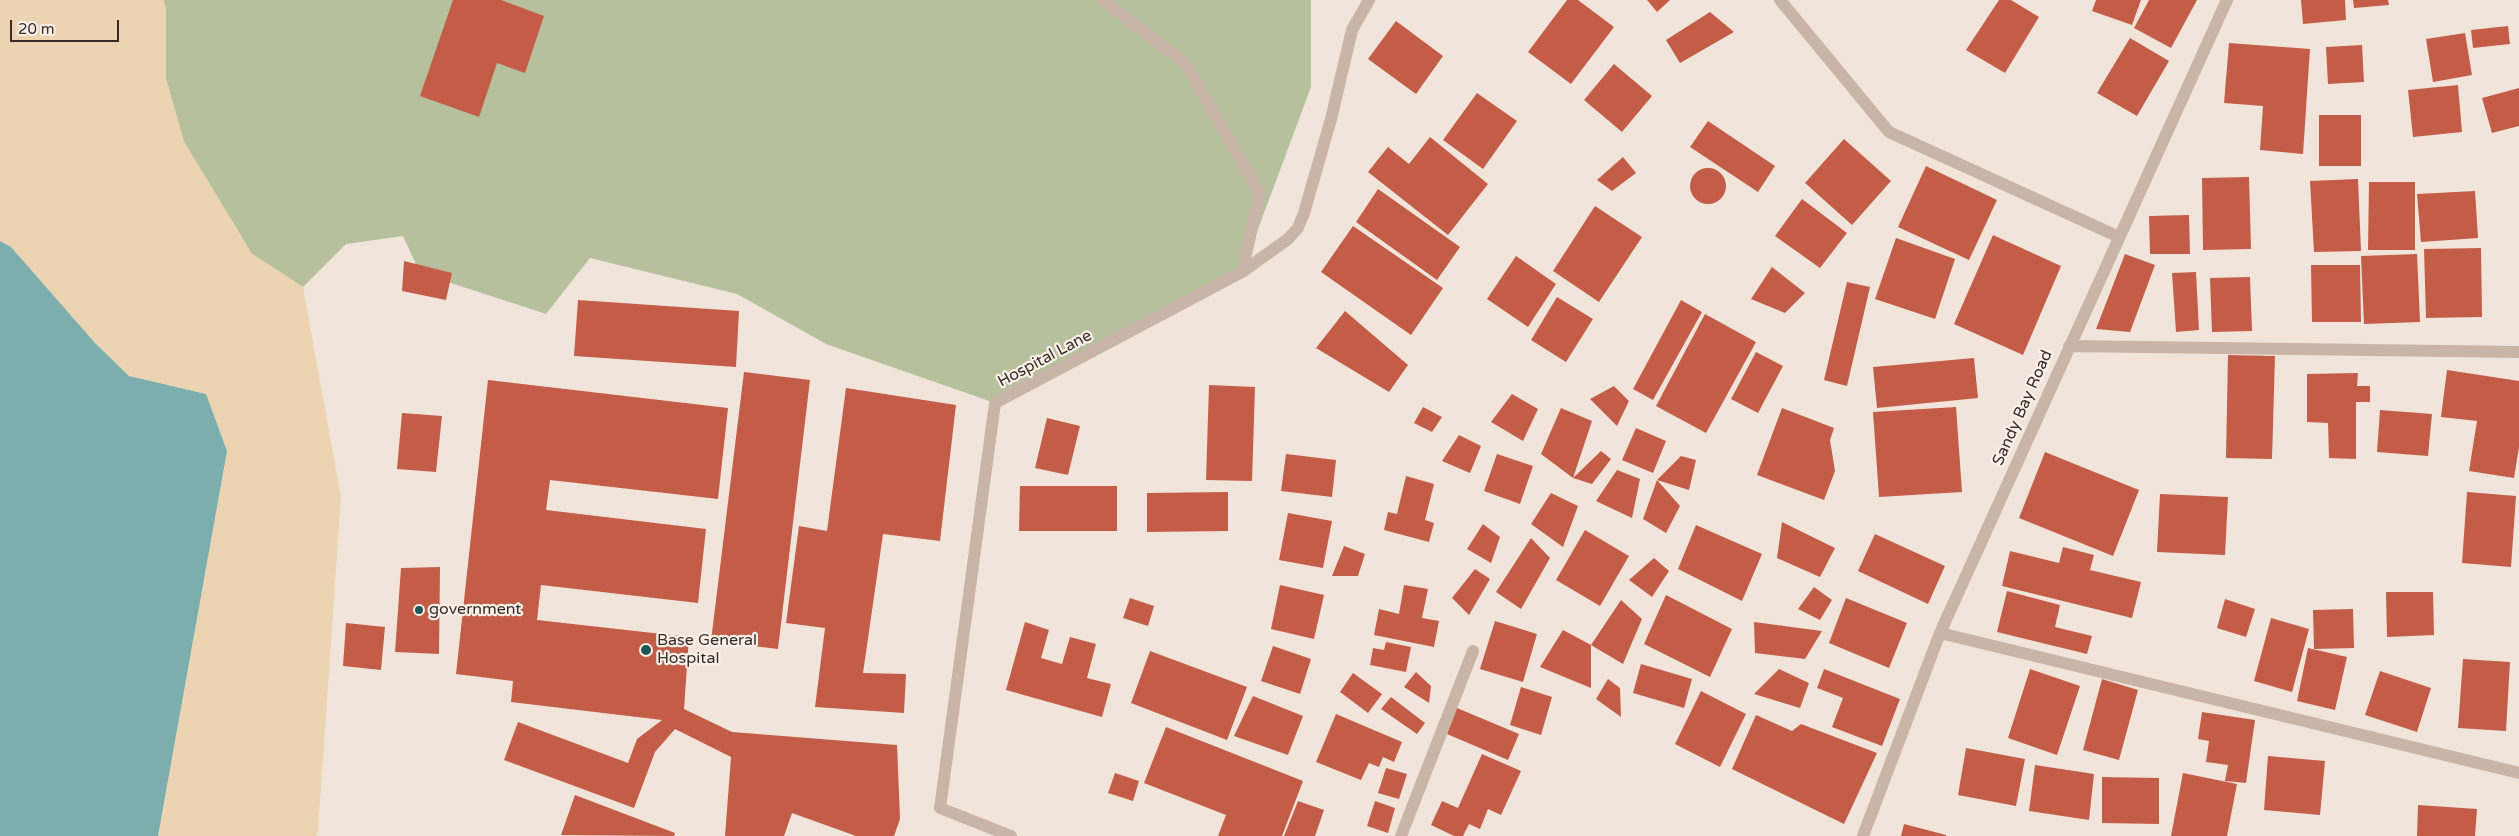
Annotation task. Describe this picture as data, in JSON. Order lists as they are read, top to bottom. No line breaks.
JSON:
{"streets":{"street":["Hospital Lane","Sandy Bay Road"]},"places":["government","Base General Hospital"],"scale_bar":"20 m"}
